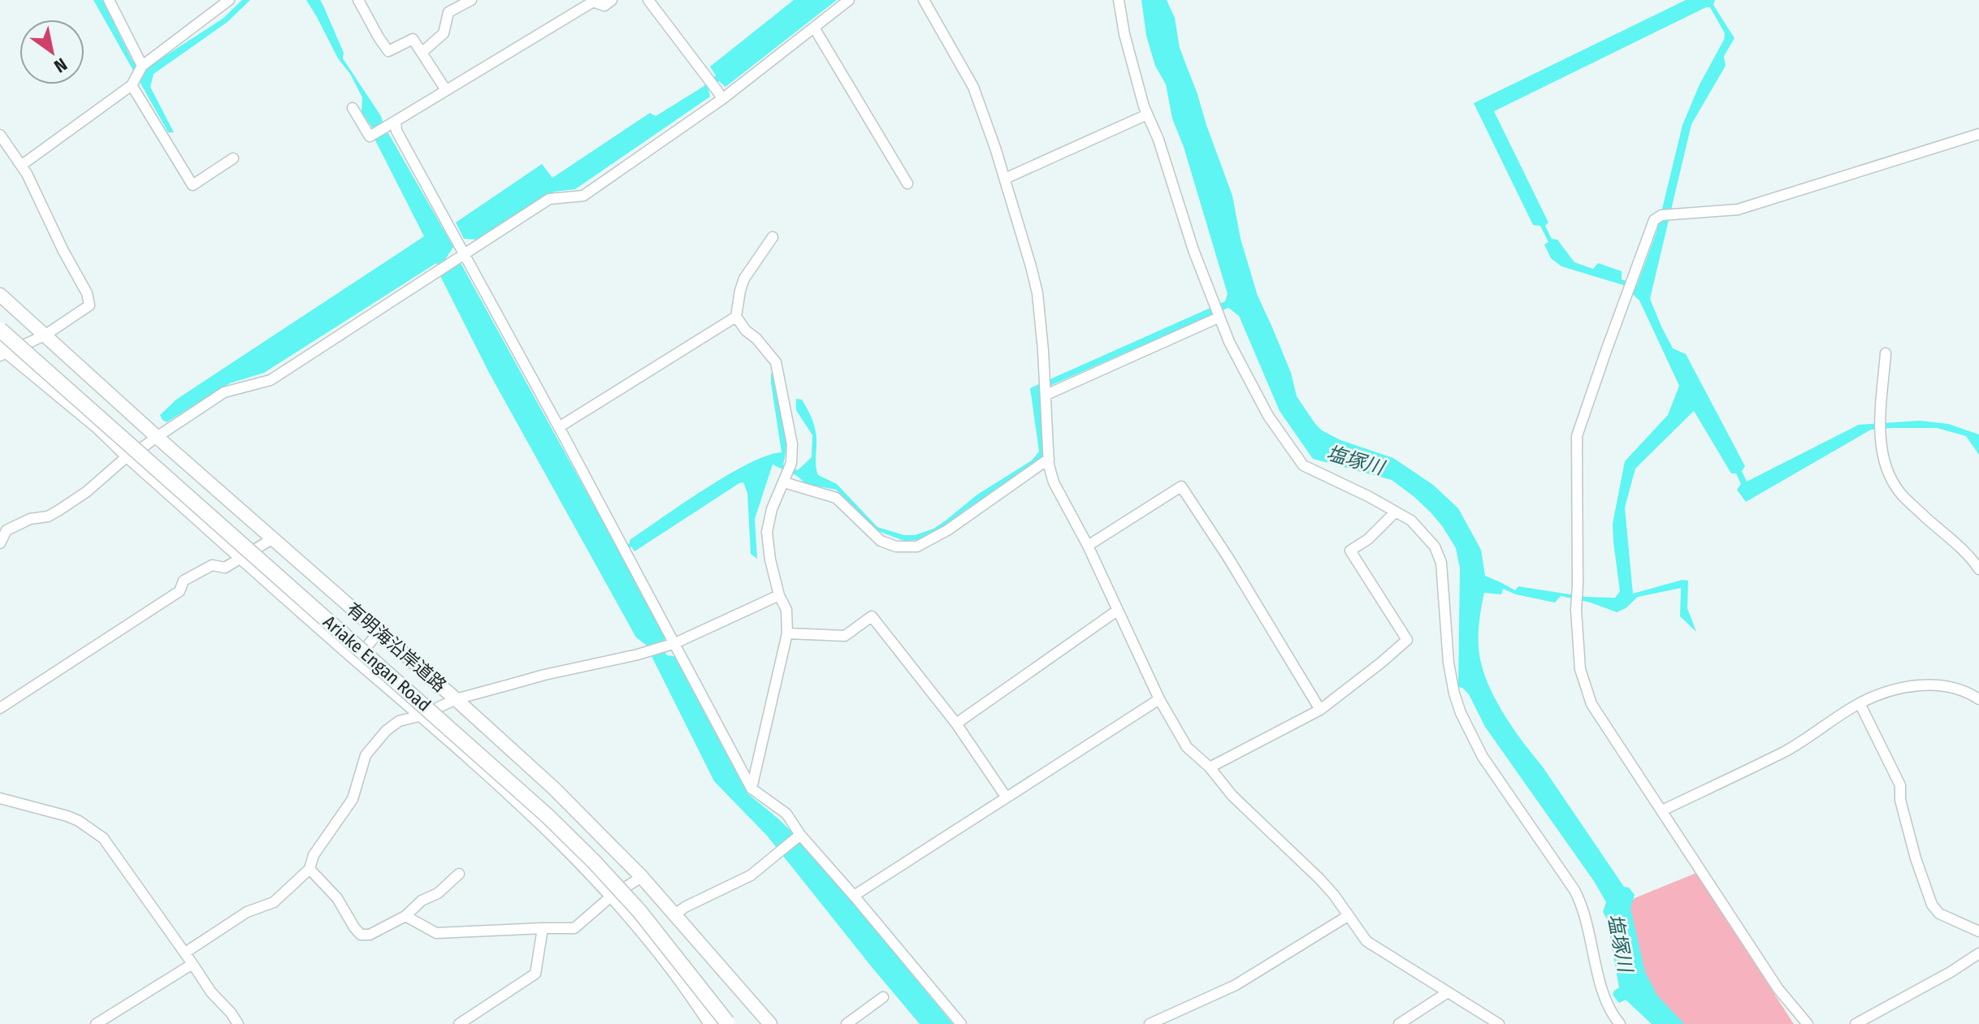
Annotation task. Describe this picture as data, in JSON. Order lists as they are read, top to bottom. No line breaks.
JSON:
{"streets":{"highway":["Ariake Engan Road"],"main road":["有明海沿岸道路"]},"water":["塩塚川"],"north":"bottom right"}
